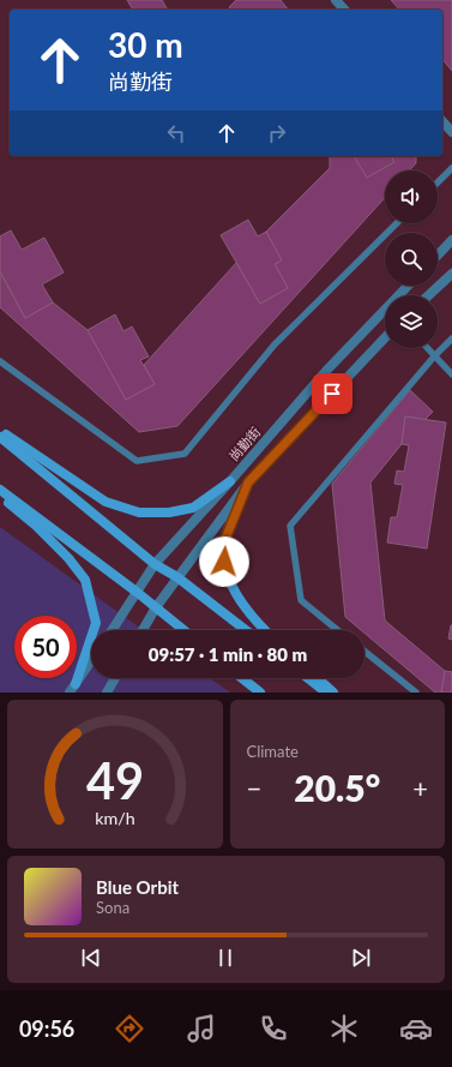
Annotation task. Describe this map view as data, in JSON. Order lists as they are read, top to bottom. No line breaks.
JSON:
{"streets":{"street":["尚勤街"]},"page":{"turn":["30 m","尚勤街"],"limit":"50","trip":"09:57 · 1 min · 80 m","tile":"Climate","heat":["−","20.5°","+"],"song":["Blue Orbit","Sona"],"tabs":"09:56","gauge":["49","km/h"]}}
